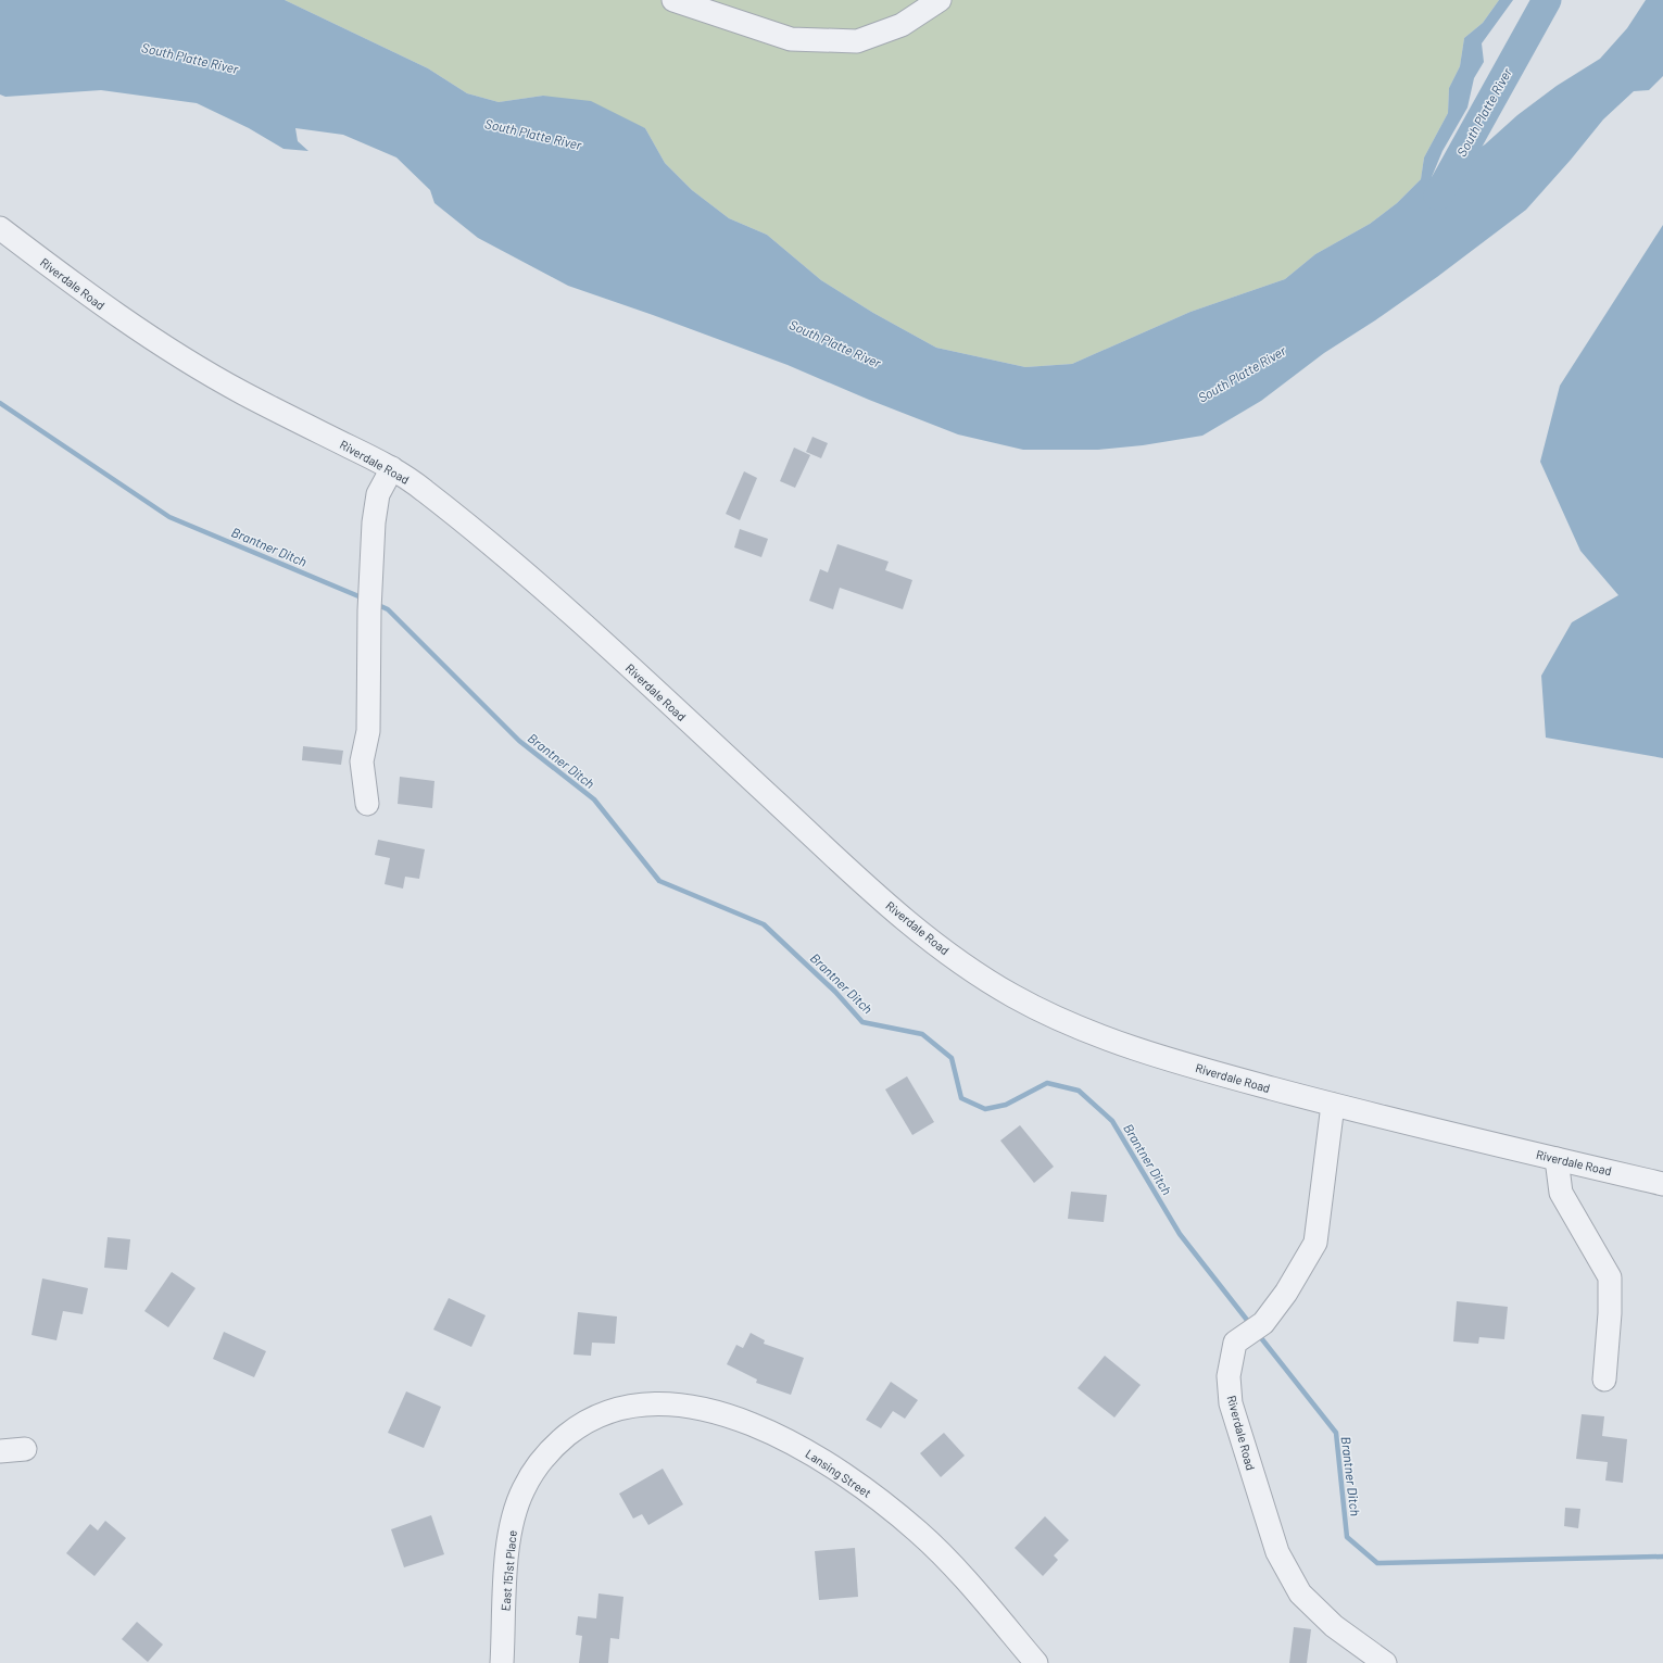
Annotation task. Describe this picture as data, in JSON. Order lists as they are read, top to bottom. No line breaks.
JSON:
{"streets":{"street":["Riverdale Road","Lansing Street","East 151st Place"]},"crossings":[["Lansing Street","East 151st Place"]],"water":["South Platte River","Brantner Ditch"]}
